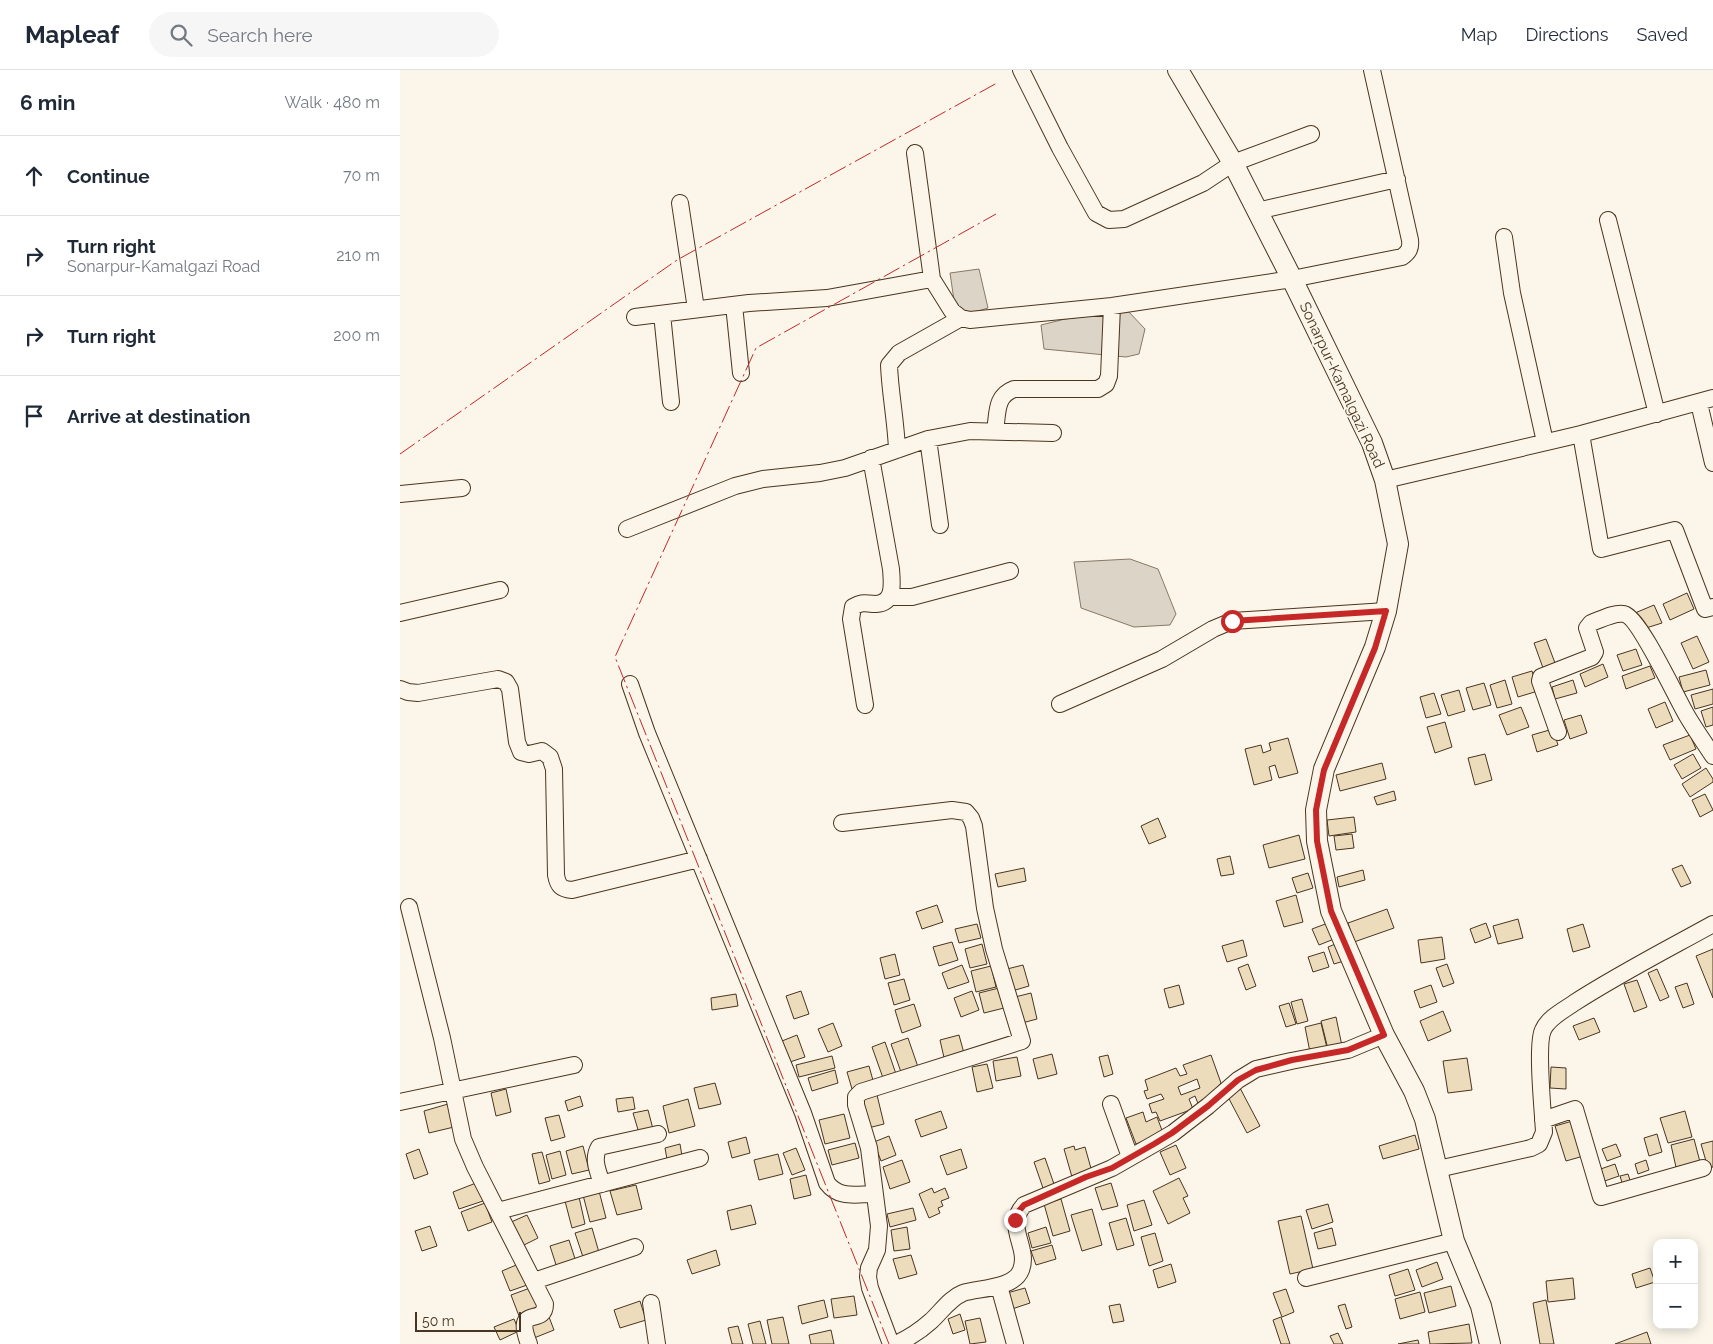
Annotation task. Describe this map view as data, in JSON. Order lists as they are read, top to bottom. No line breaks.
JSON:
{"streets":{"main road":["Sonarpur-Kamalgazi Road"]},"scale_bar":"50 m","page":{"header":"Mapleaf","search":"Search here","nav":["Map","Directions","Saved"],"heading":["6 min","Walk · 480 m"],"list":[["Continue","70 m"],["Turn right","Sonarpur-Kamalgazi Road","210 m"],["Turn right","200 m"],"Arrive at destination"],"map_buttons":["+","−"],"scale":"50 m"}}
